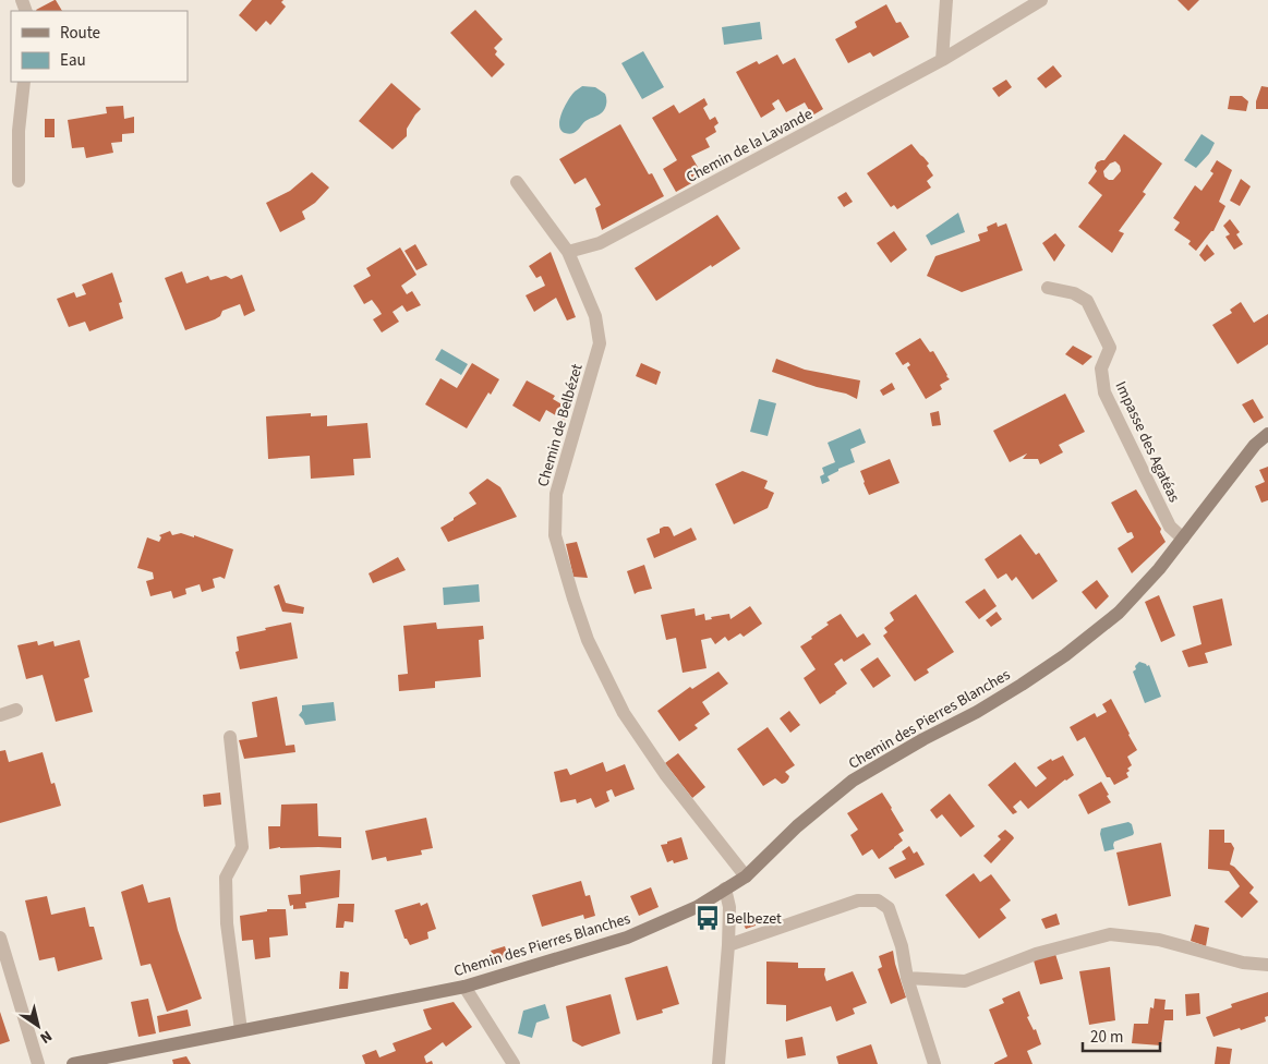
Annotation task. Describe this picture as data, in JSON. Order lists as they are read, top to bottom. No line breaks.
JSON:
{"streets":{"street":["Chemin de la Lavande","Chemin de Belbézet","Impasse des Agatéas","Chemin des Pierres Blanches"]},"crossings":[["Chemin de la Lavande","Chemin de Belbézet"],["Chemin de Belbézet","Chemin des Pierres Blanches"],["Impasse des Agatéas","Chemin des Pierres Blanches"]],"places":{"bus stop":["Belbezet"]},"legend":["Route","Eau"],"scale_bar":"20 m","north":"bottom right"}
